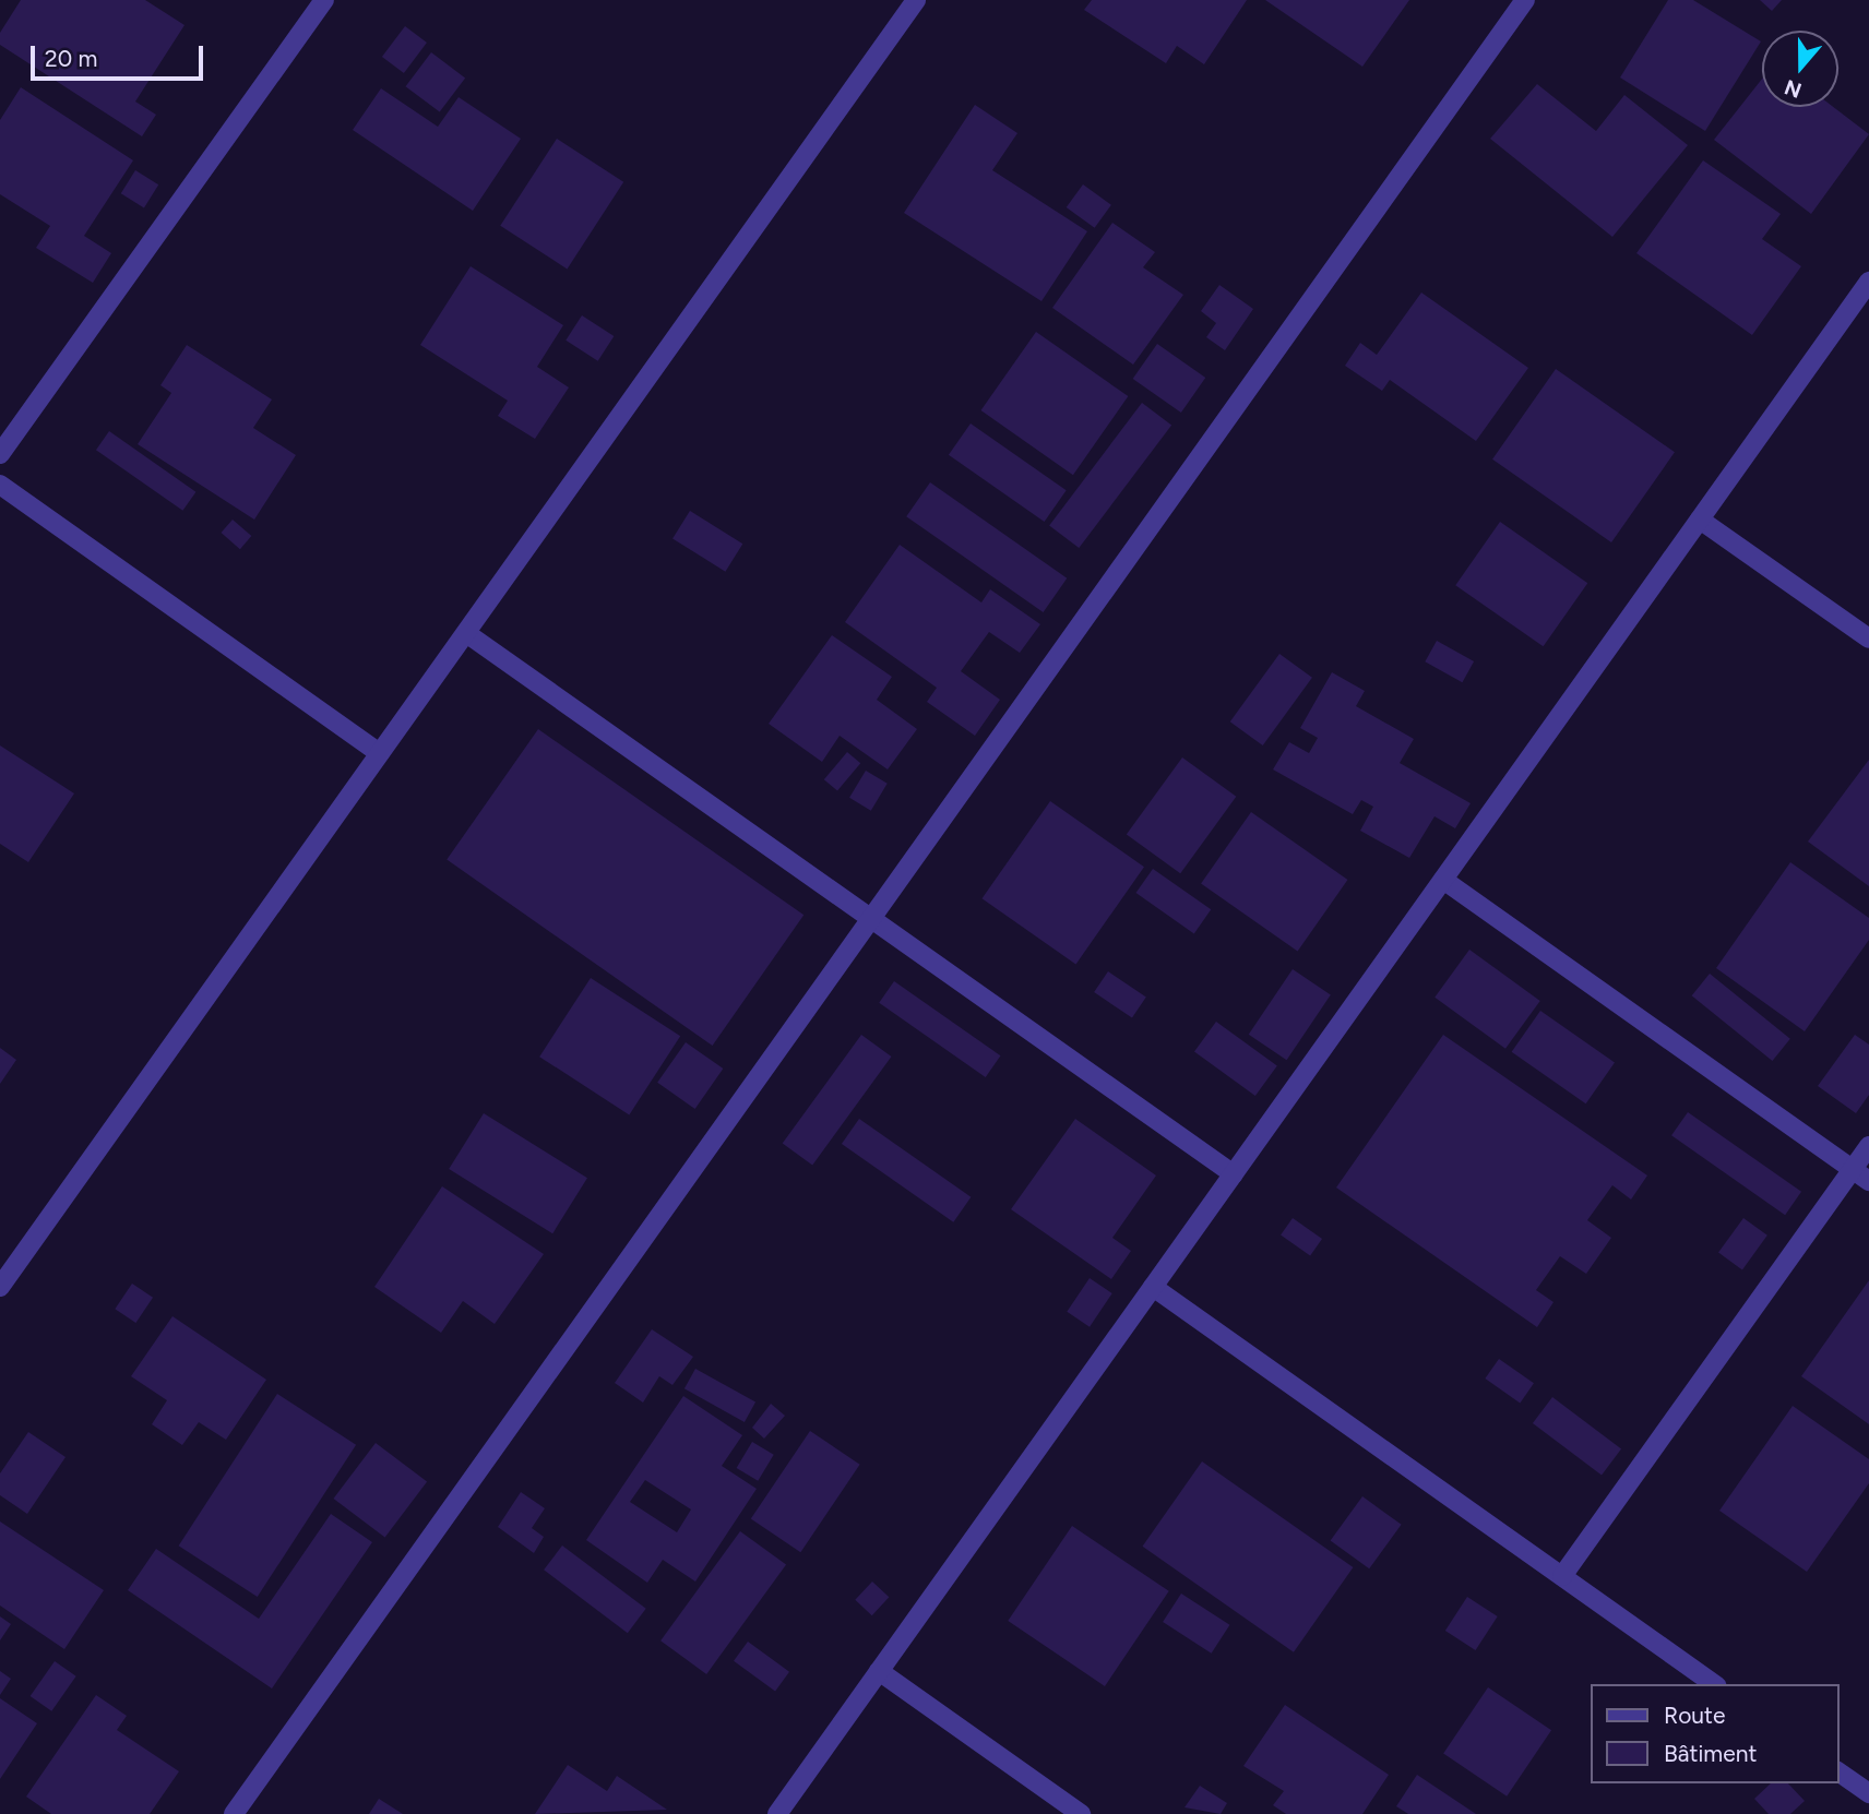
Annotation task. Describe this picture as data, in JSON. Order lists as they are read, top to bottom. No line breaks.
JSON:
{"legend":["Route","Bâtiment"],"scale_bar":"20 m","north":"bottom"}
